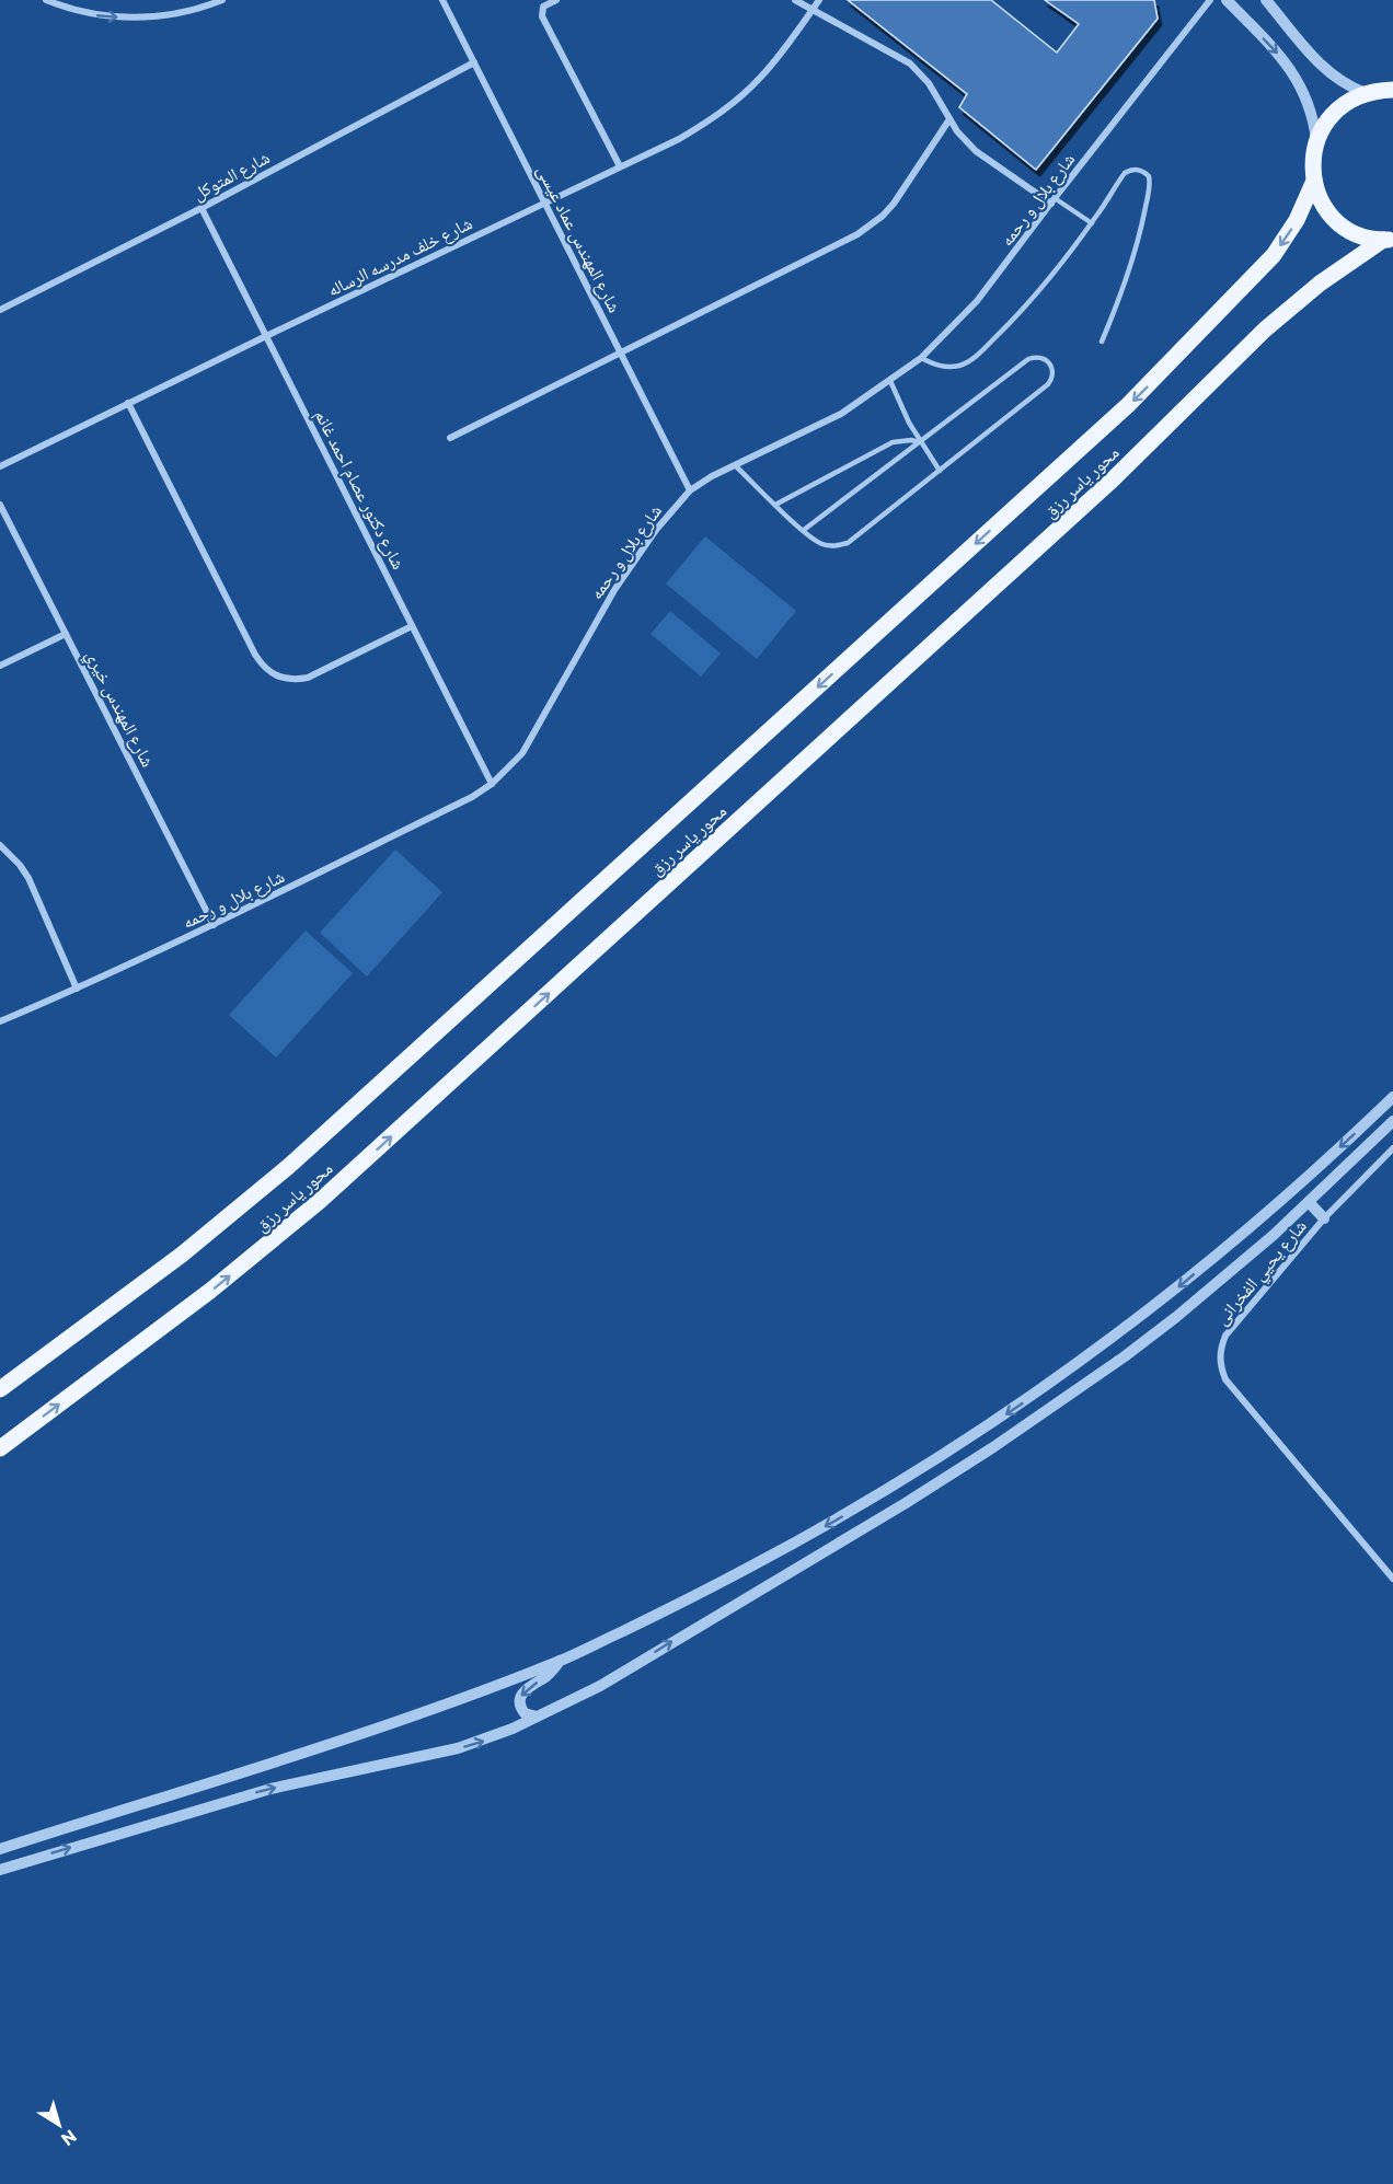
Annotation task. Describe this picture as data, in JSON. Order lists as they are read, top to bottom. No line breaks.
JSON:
{"streets":{"main road":["محور ياسر رزق"],"street":["شارع المتوكل","شارع بلال و رحمه","شارع المهندس عماد عيسى","شارع خلف مدرسه الرساله","شارع دكتور عصام احمد غانم","شارع المهندس خيري","شارع يحيي الفخرانى"]},"crossings":[["شارع المتوكل","شارع المهندس عماد عيسى"],["شارع المتوكل","شارع دكتور عصام احمد غانم"],["شارع بلال و رحمه","شارع المهندس عماد عيسى"],["شارع بلال و رحمه","شارع دكتور عصام احمد غانم"],["شارع بلال و رحمه","شارع المهندس خيري"],["شارع المهندس عماد عيسى","شارع خلف مدرسه الرساله"],["شارع خلف مدرسه الرساله","شارع دكتور عصام احمد غانم"]],"north":"bottom right"}
